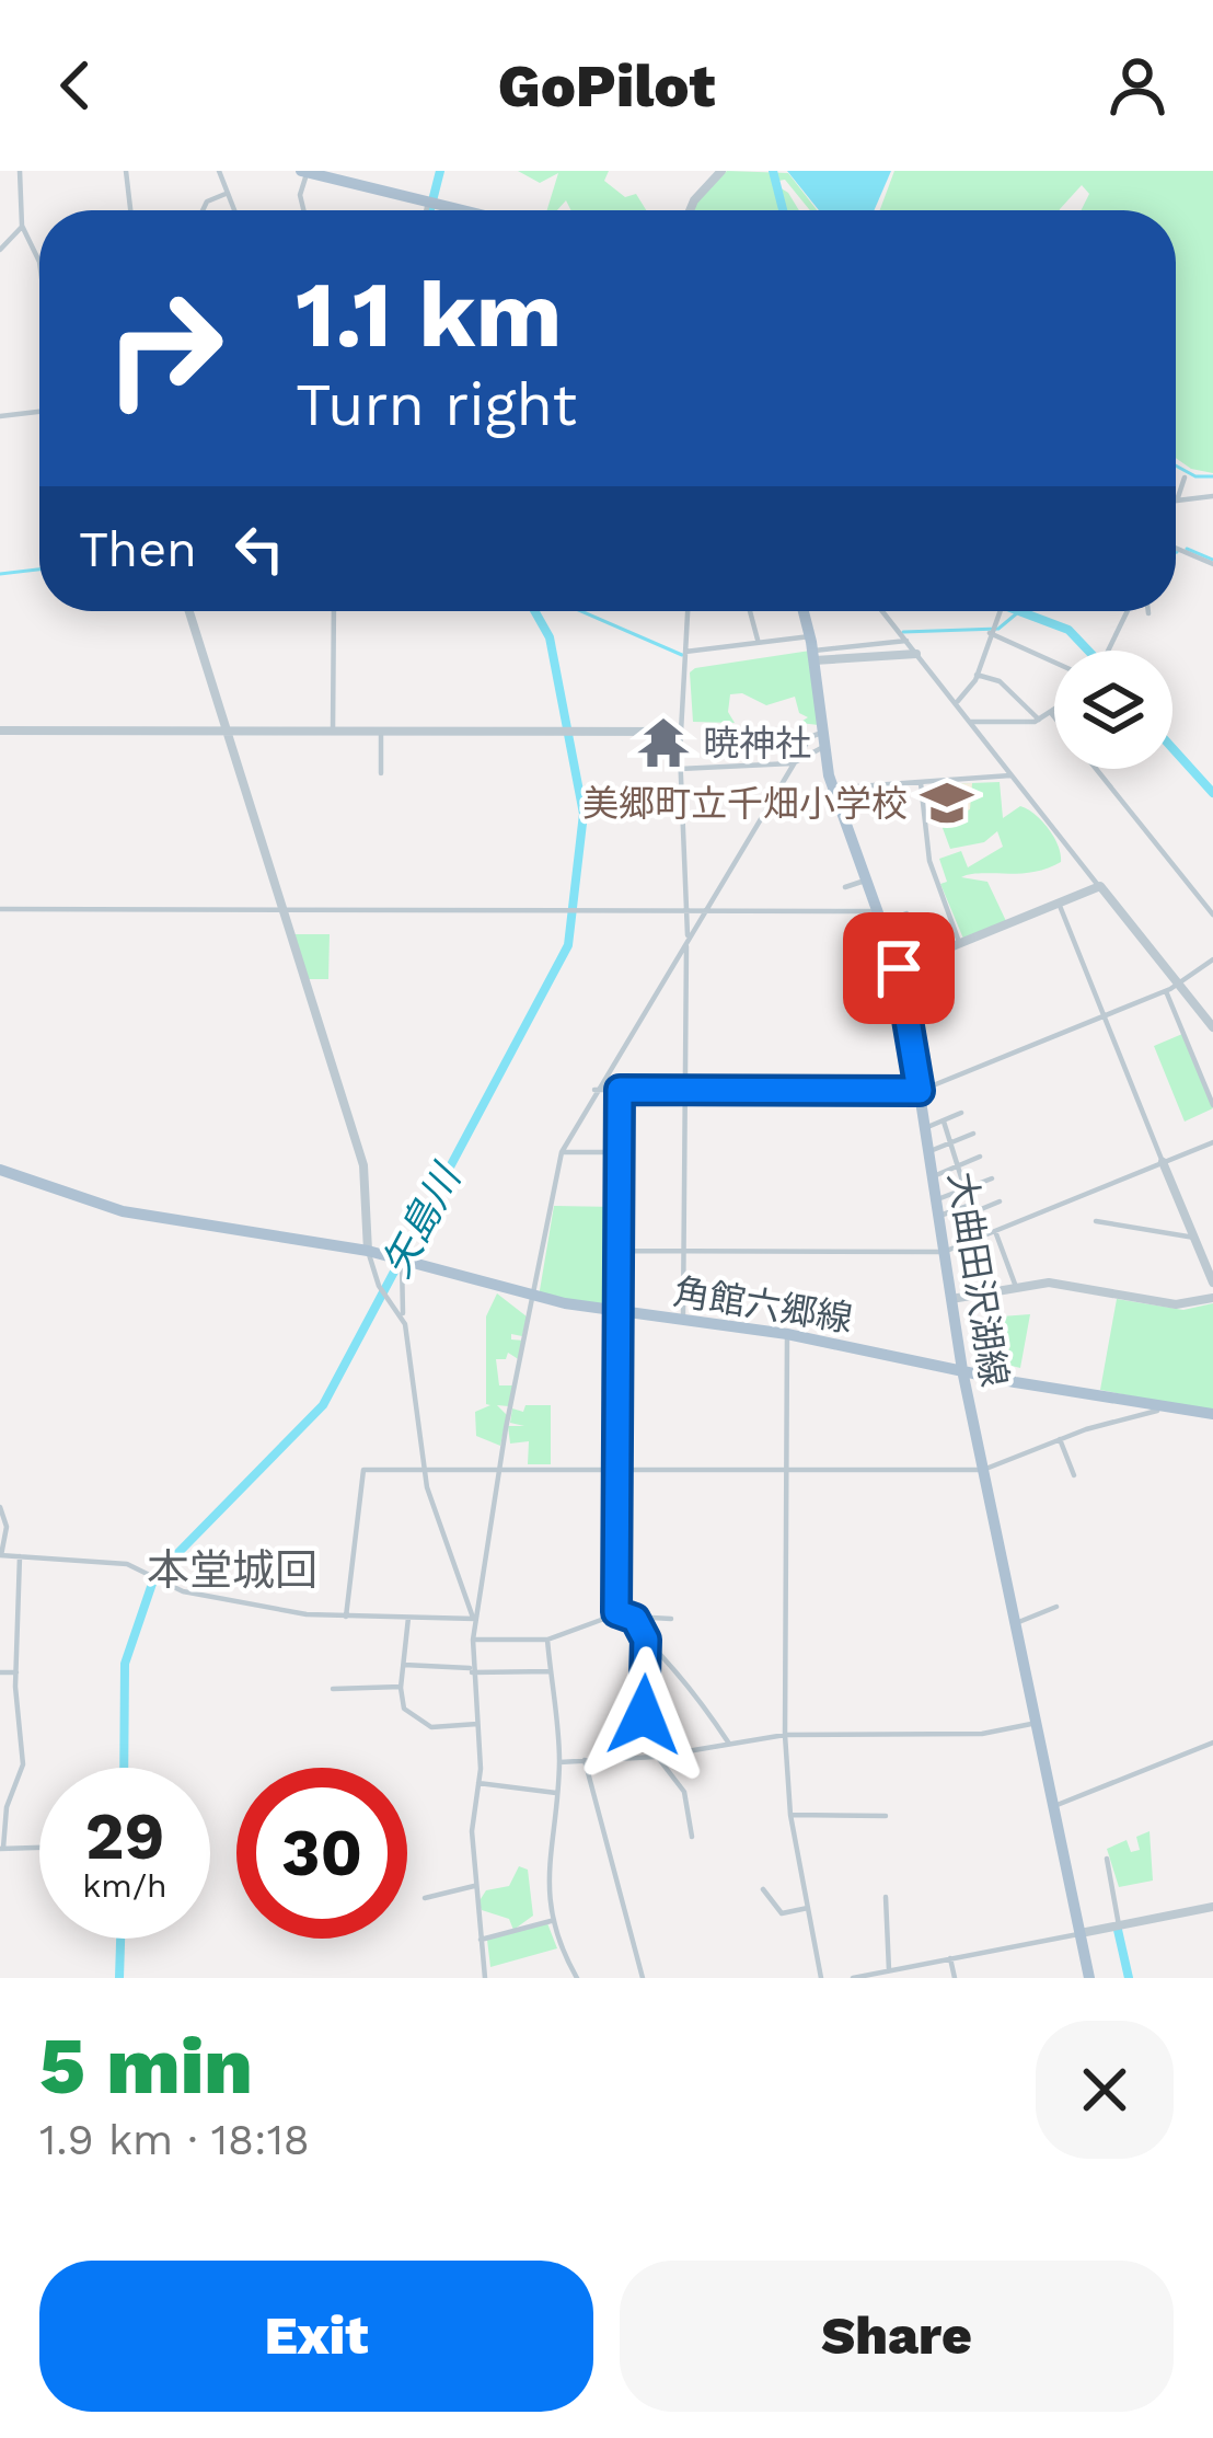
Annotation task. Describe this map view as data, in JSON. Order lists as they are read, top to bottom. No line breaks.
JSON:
{"streets":{"main road":["大曲田沢湖線","角館六郷線"]},"crossings":[["大曲田沢湖線","角館六郷線"]],"districts":["本堂城回"],"water":["矢島川"],"places":{"temple":["暁神社"],"school or university":["美郷町立千畑小学校"]},"page":{"header":"GoPilot","turn":["1.1 km","Turn right"],"then":"Then","speed":"29 km/h","limit":"30","heading":["5 min","1.9 km · 18:18"],"buttons":["Exit","Share"]}}
